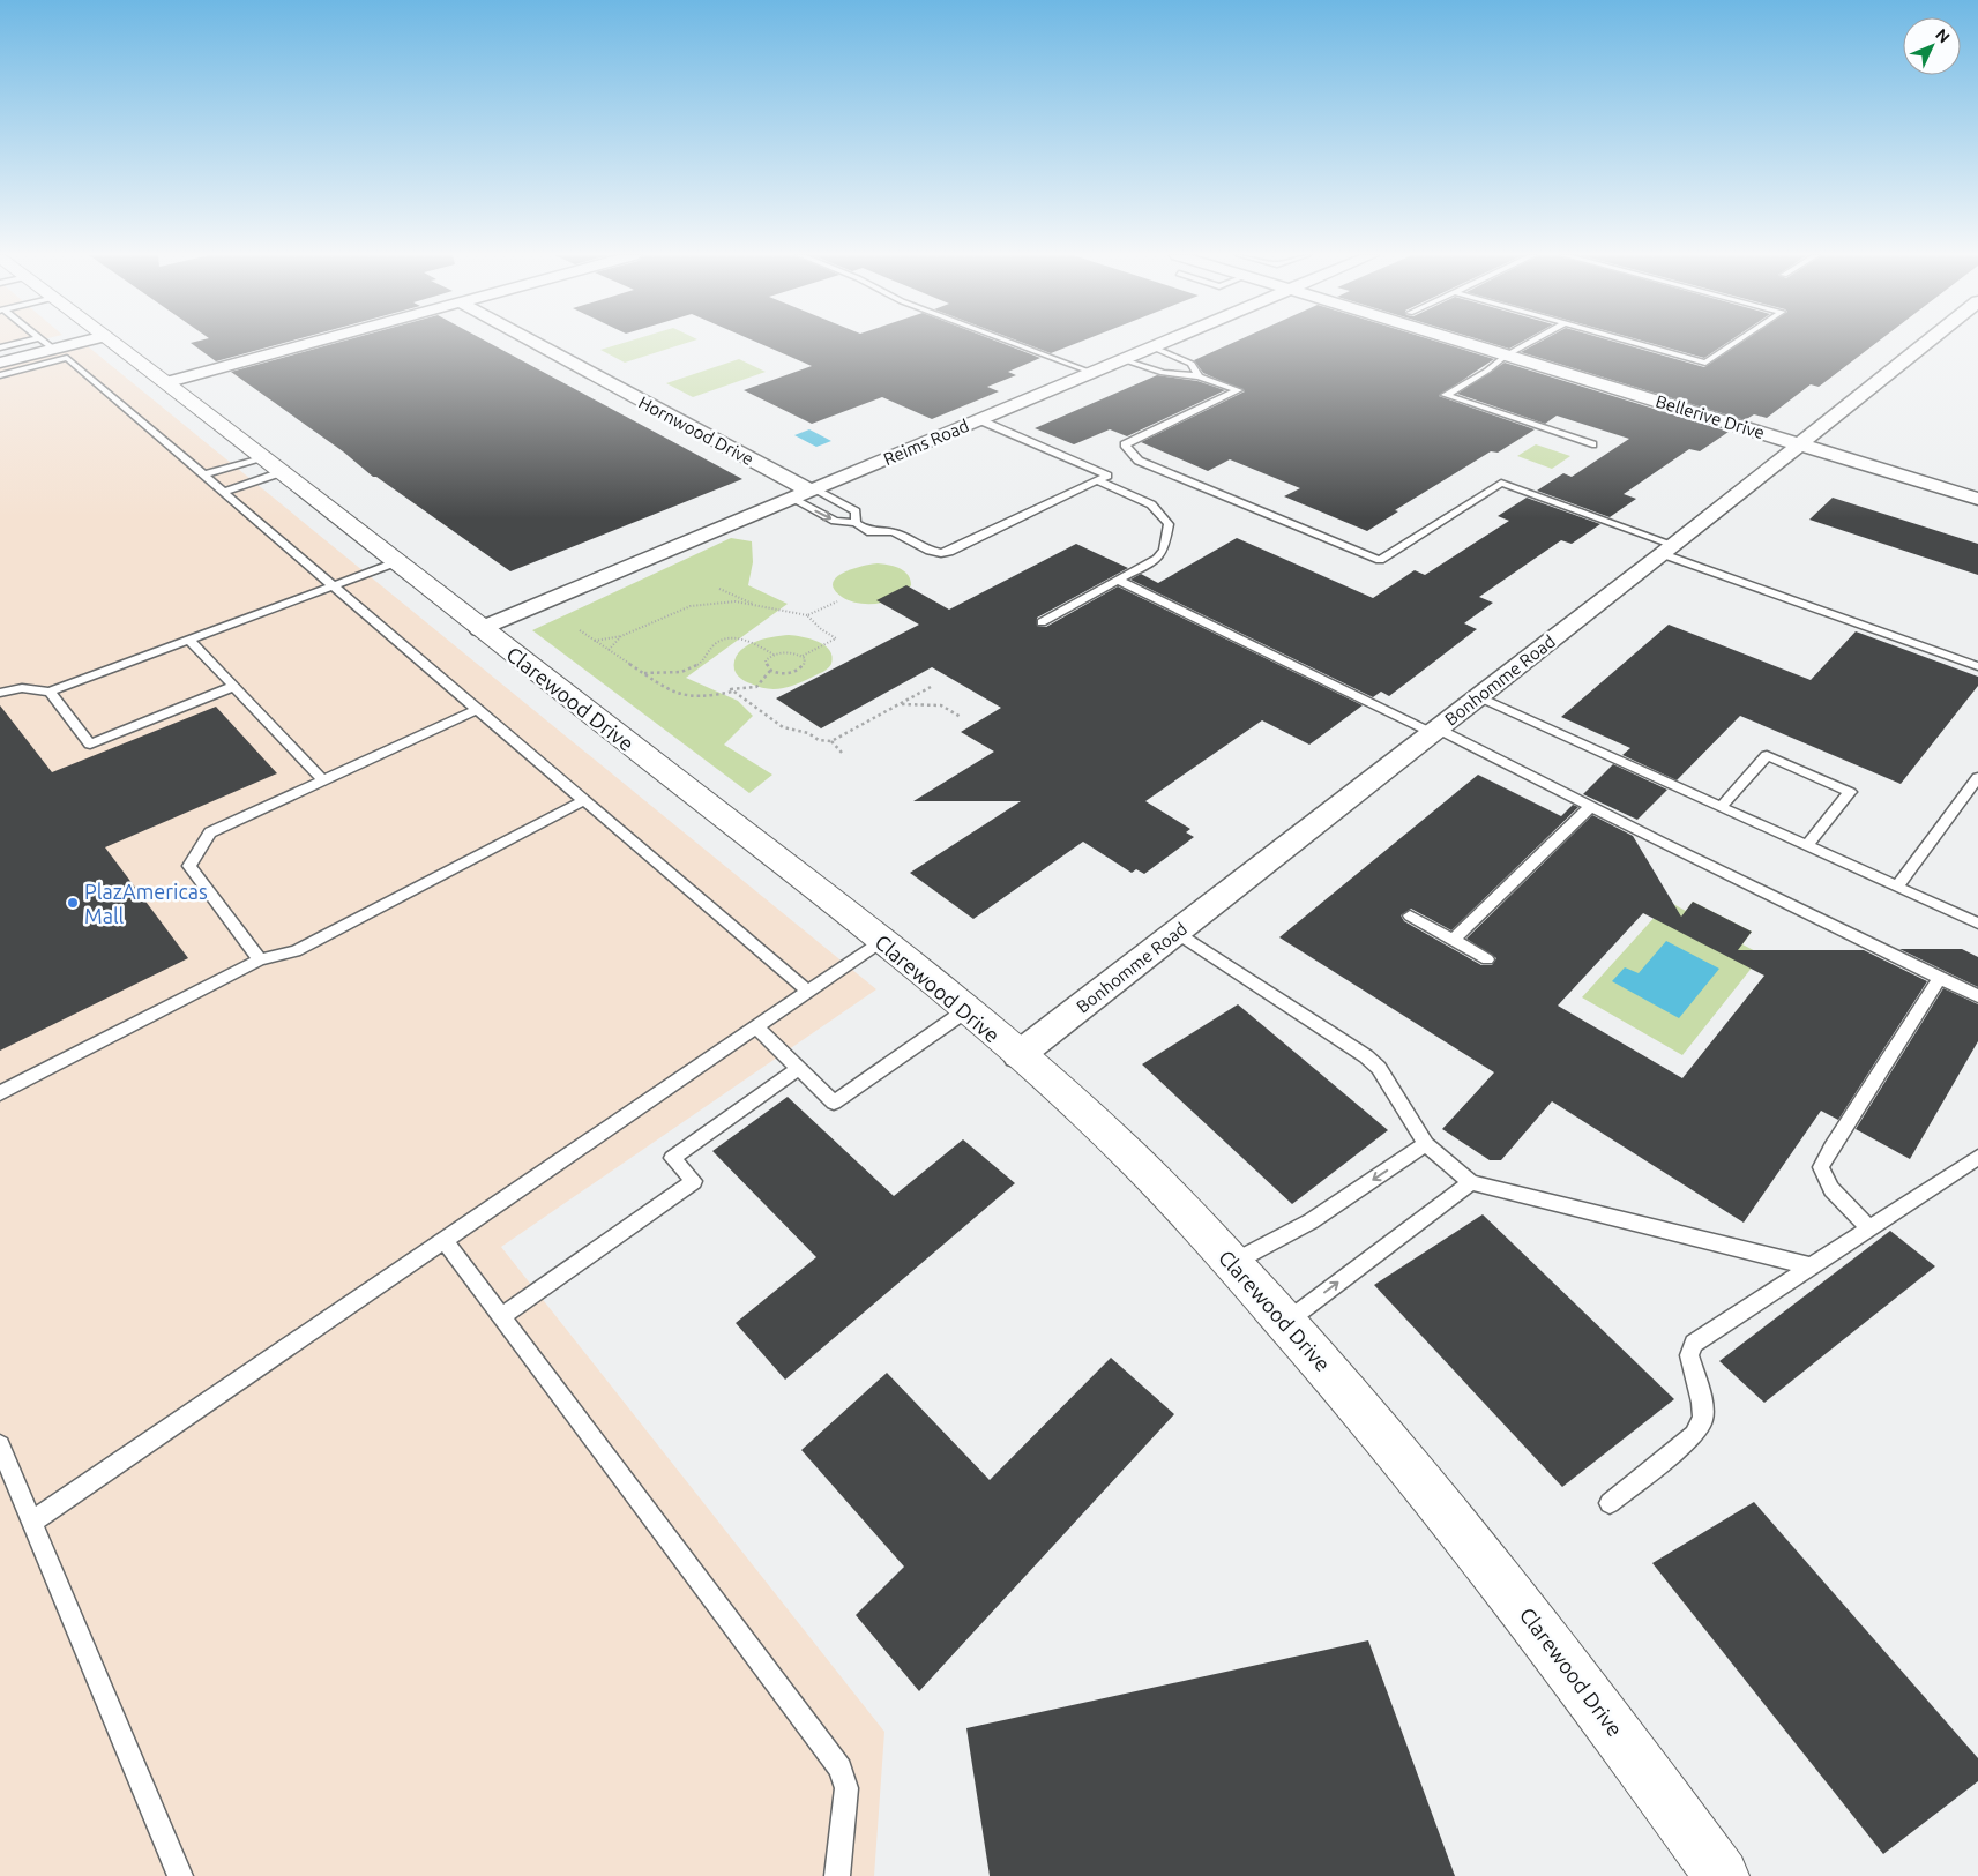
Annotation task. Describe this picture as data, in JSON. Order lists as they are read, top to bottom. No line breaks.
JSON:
{"streets":{"street":["Bellerive Drive","Hornwood Drive","Reims Road","Bonhomme Road","Clarewood Drive"]},"crossings":[["Bellerive Drive","Bonhomme Road"],["Hornwood Drive","Reims Road"],["Reims Road","Clarewood Drive"],["Bonhomme Road","Clarewood Drive"]],"places":["PlazAmericas Mall"],"north":"top right"}
